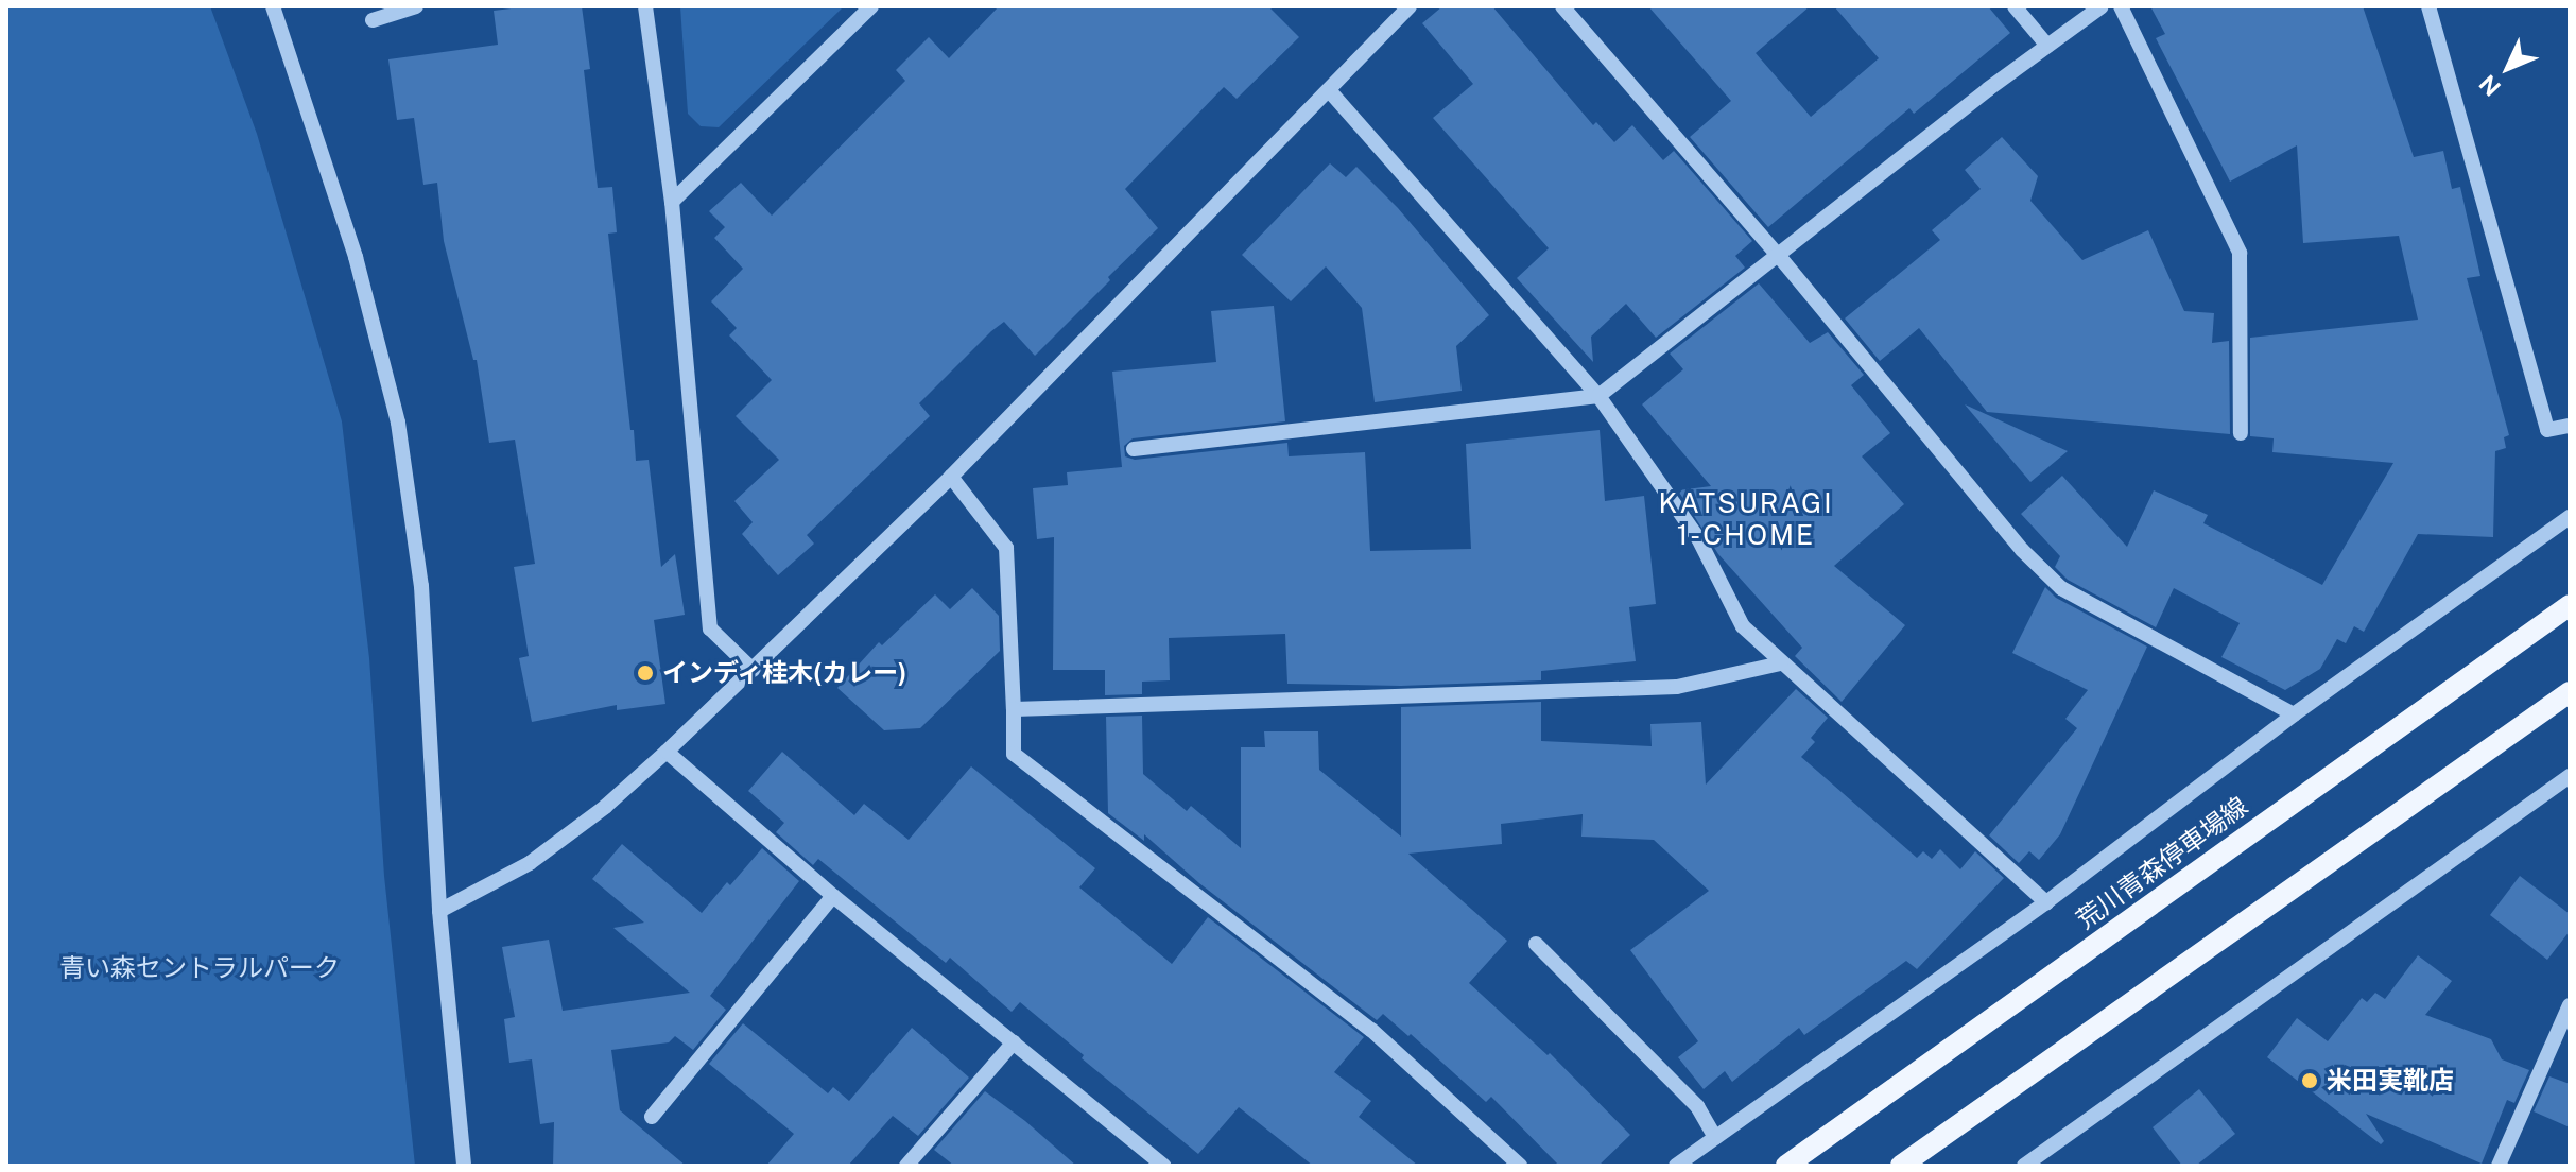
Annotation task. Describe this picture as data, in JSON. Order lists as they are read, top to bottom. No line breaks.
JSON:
{"streets":{"main road":["荒川青森停車場線"]},"districts":["KATSURAGI 1-CHOME"],"parks":["青い森セントラルパーク"],"places":["インディ桂木(カレー)","米田実靴店"],"north":"bottom left"}
